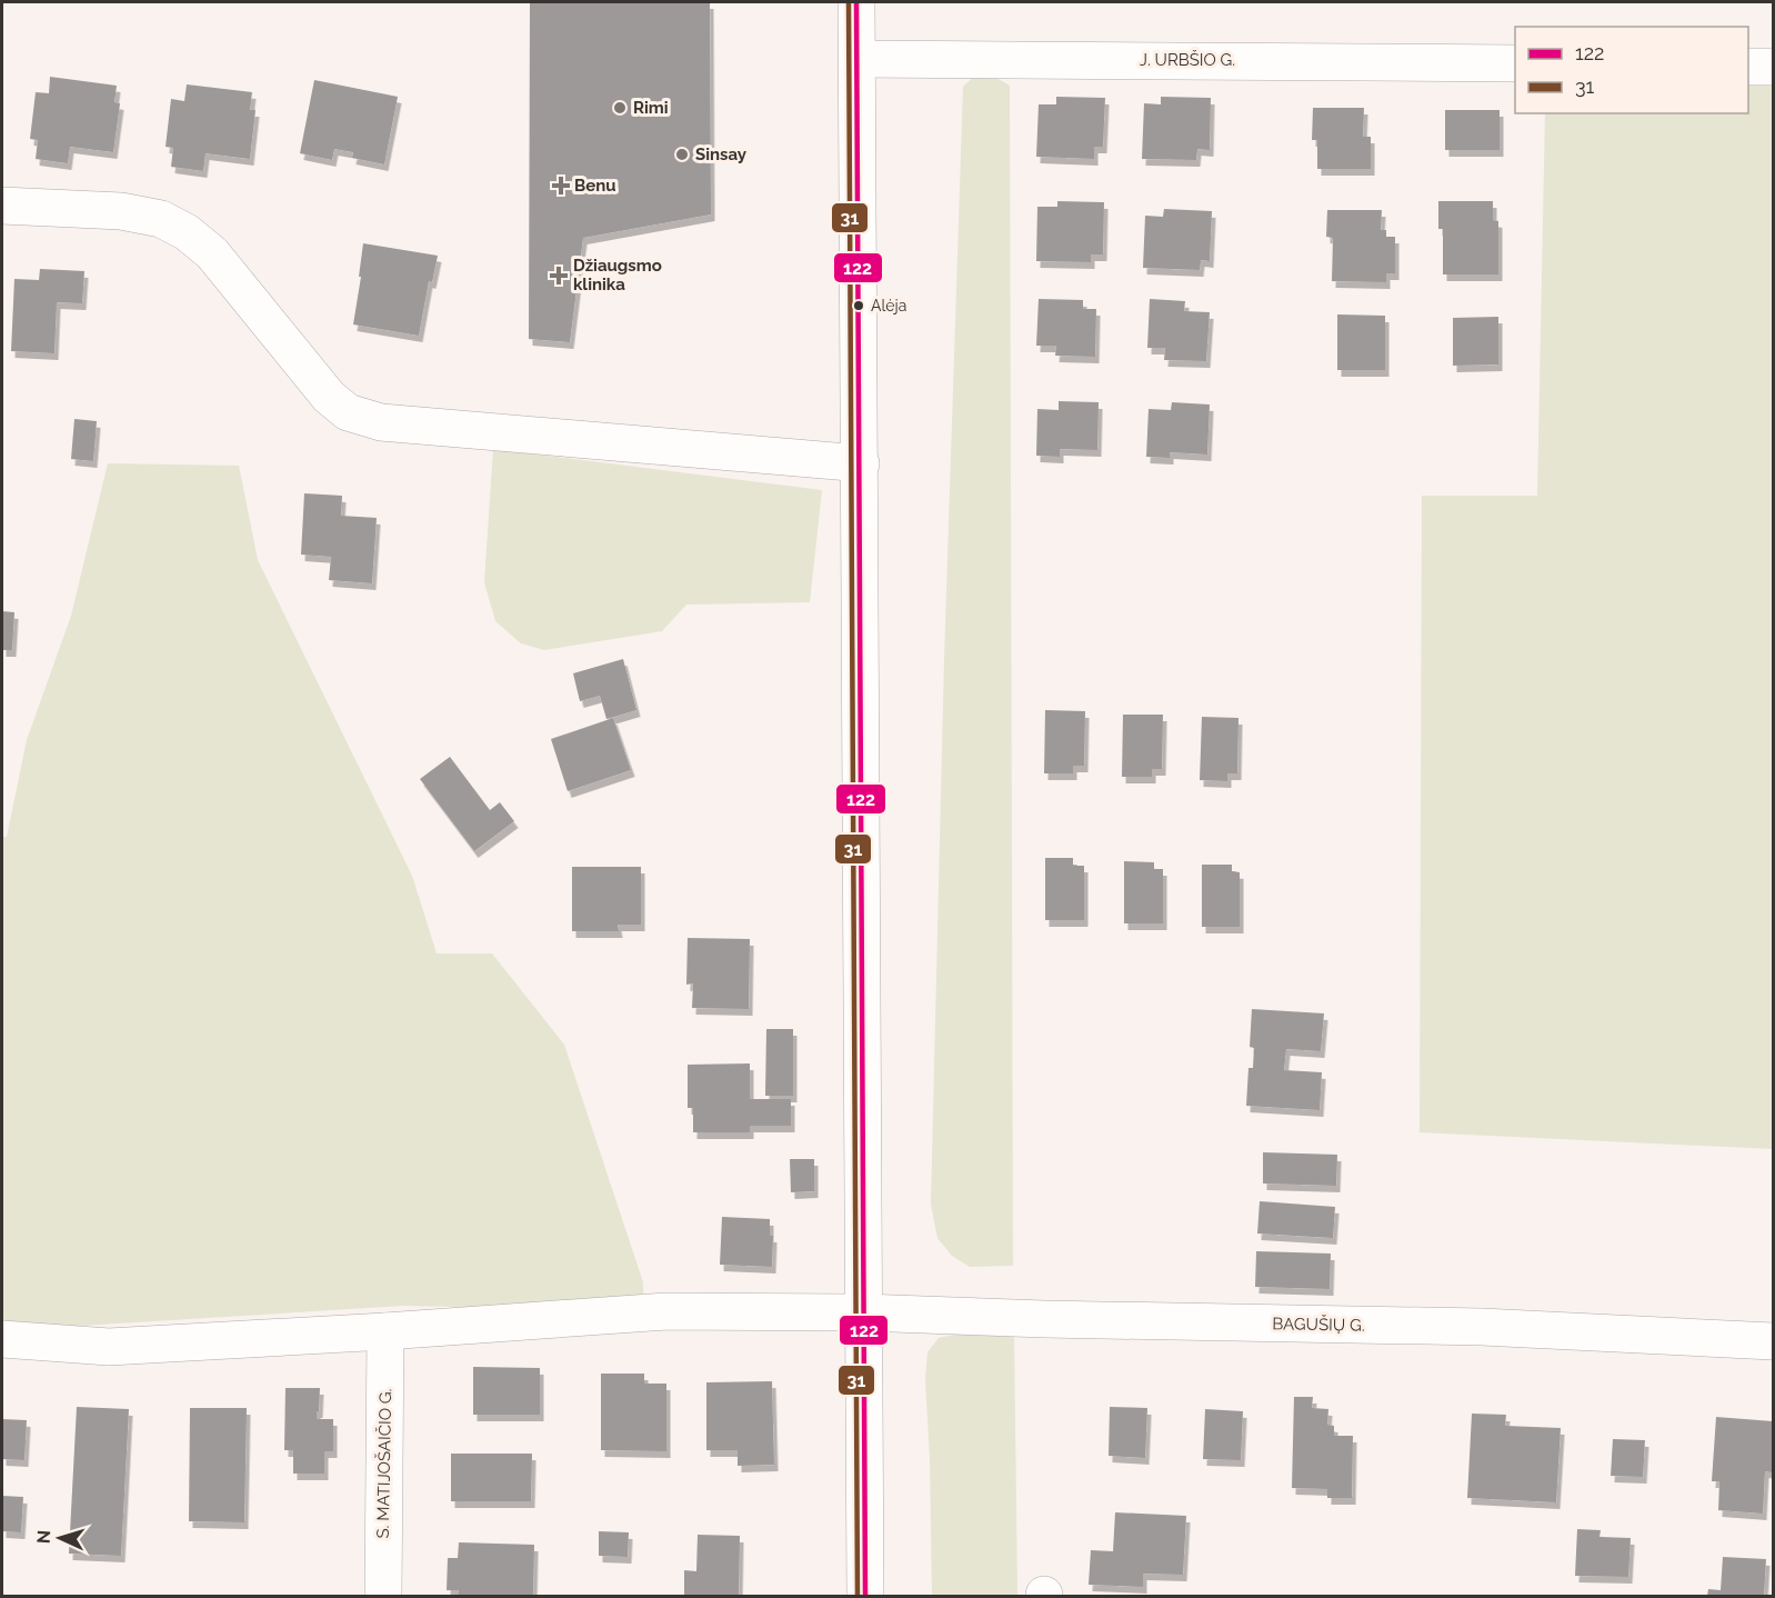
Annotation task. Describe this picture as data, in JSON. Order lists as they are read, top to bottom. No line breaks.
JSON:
{"streets":{"street":["J. URBŠIO G.","BAGUŠIŲ G.","S. MATIJOŠAIČIO G."]},"crossings":[["BAGUŠIŲ G.","S. MATIJOŠAIČIO G."]],"places":{"other":["Rimi","Sinsay","Alėja"],"health":["Benu","Džiaugsmo klinika"]},"lines":["transit line 122","transit line 31"],"legend":["122","31"],"north":"left"}
